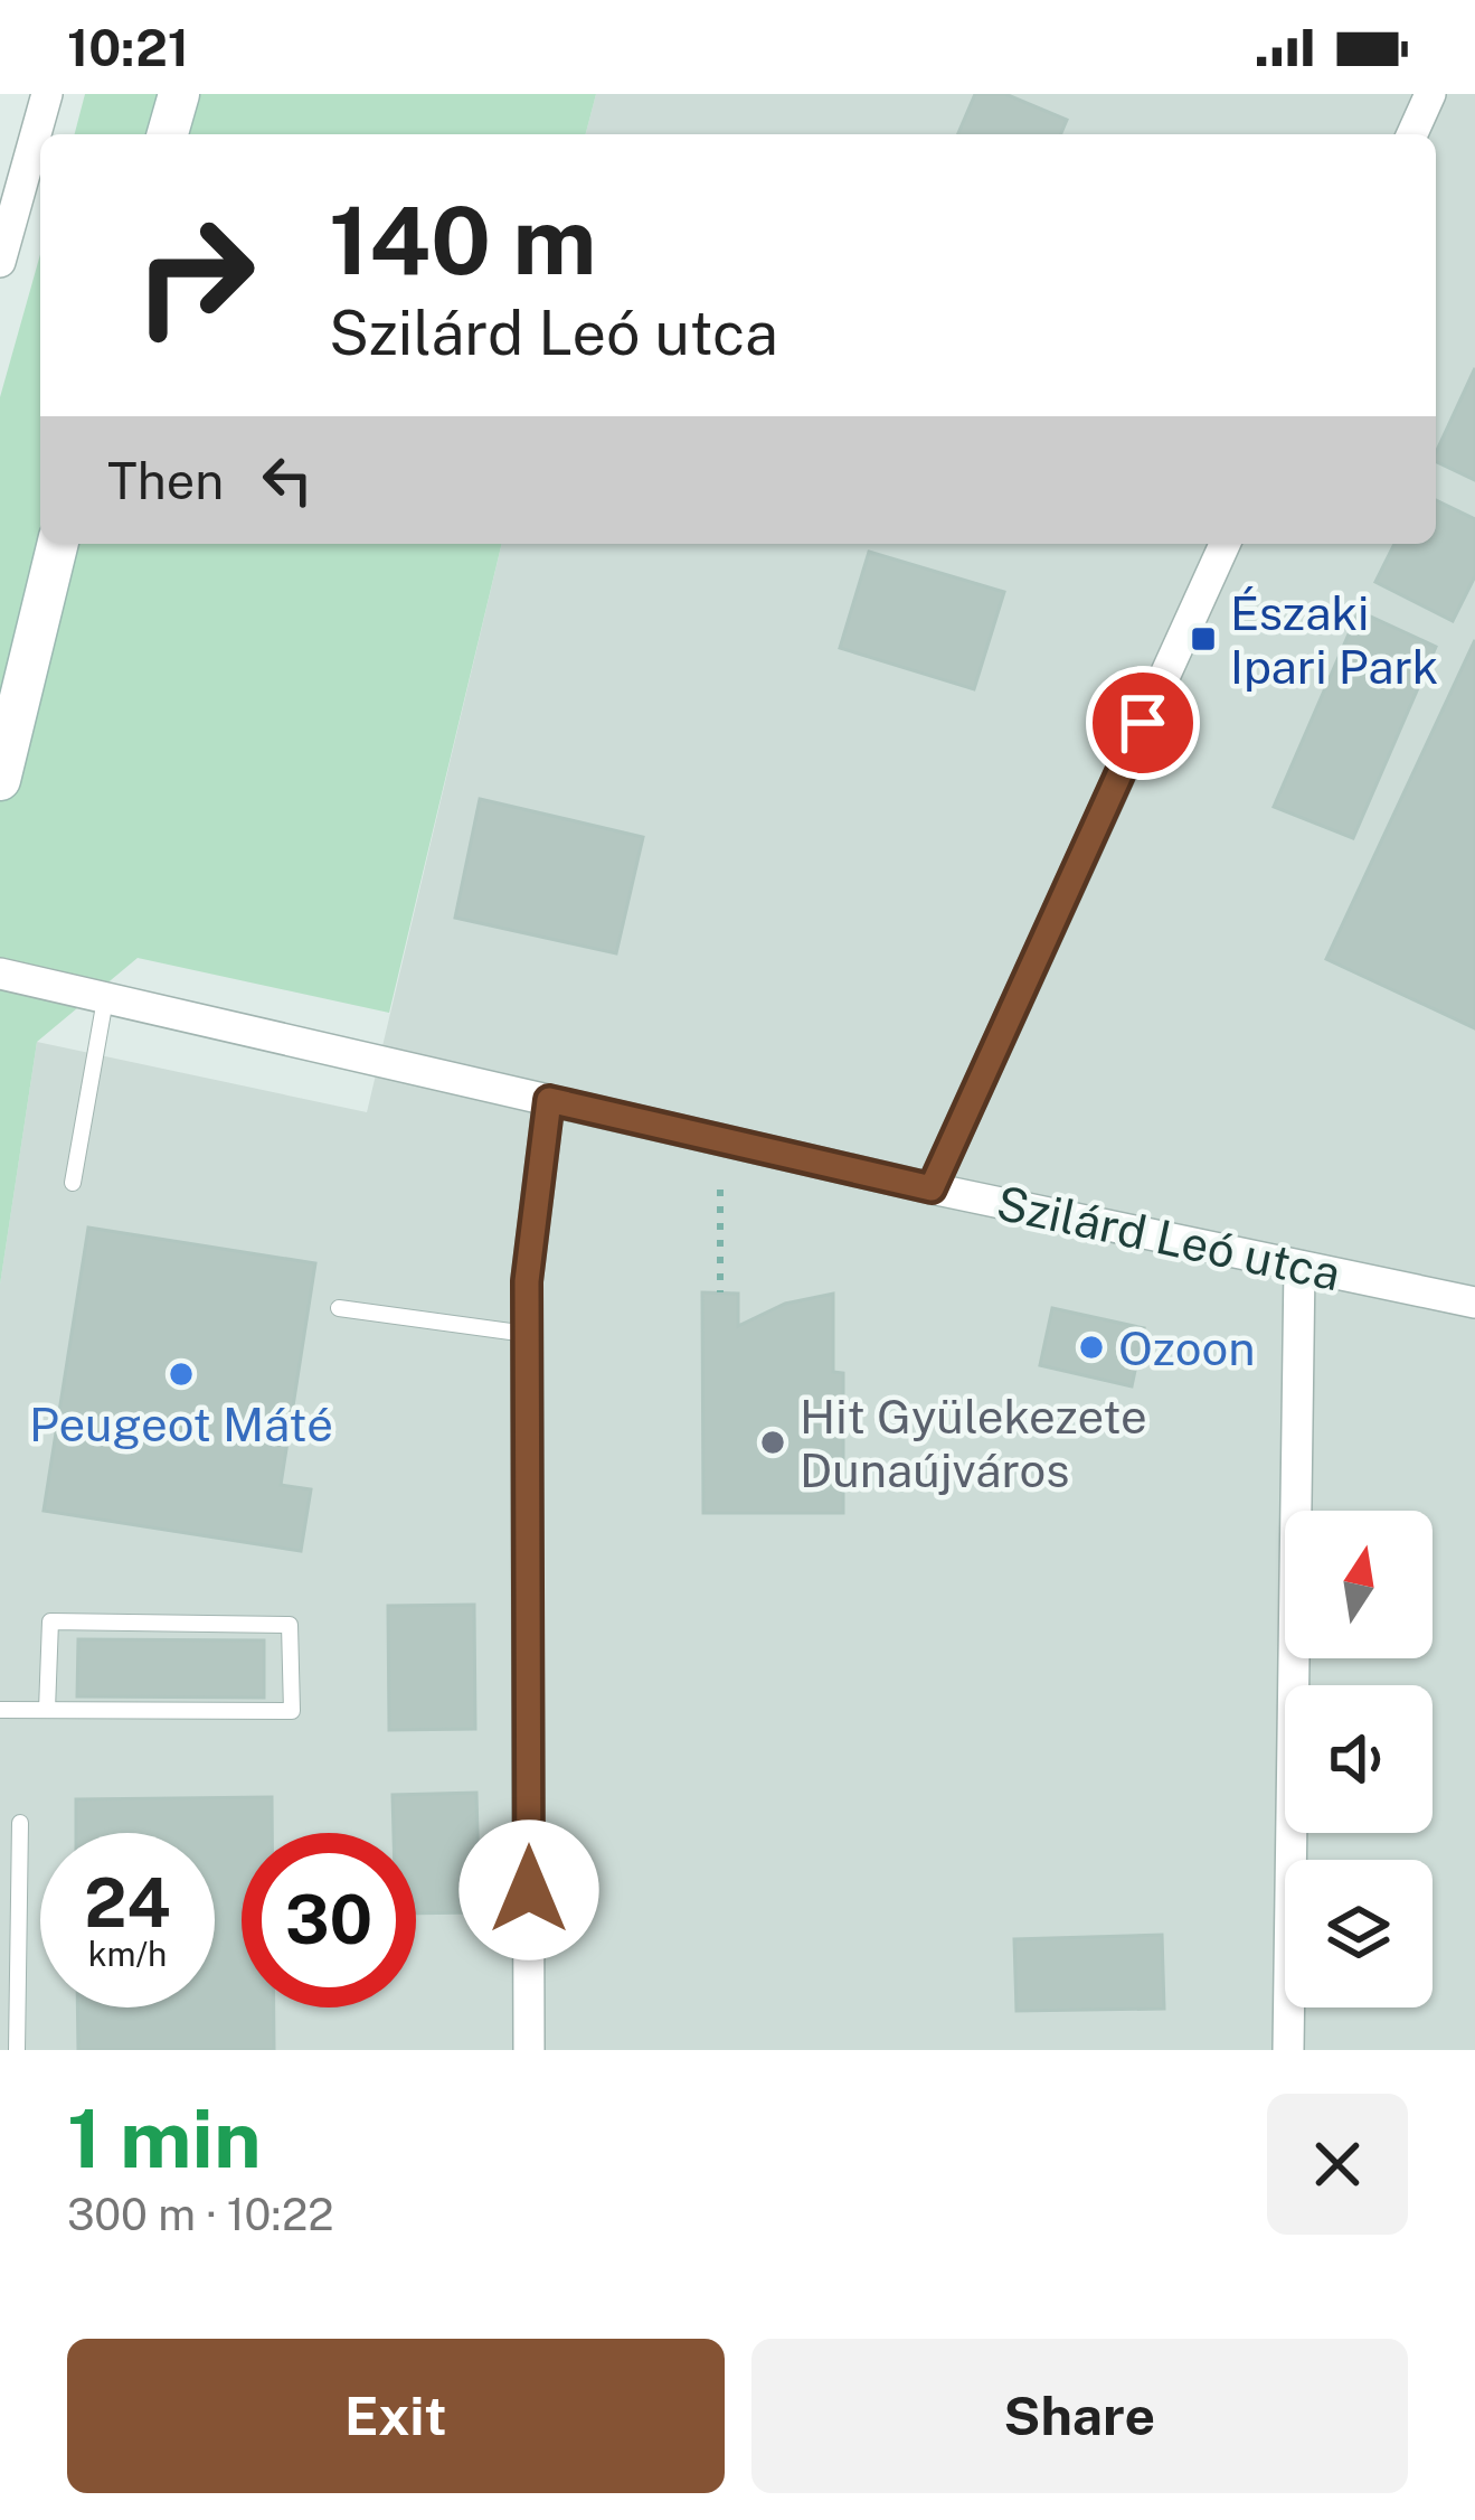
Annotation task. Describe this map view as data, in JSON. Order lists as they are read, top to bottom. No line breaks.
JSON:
{"streets":{"street":["Szilárd Leó utca"]},"places":{"transit":["Északi Ipari Park"],"other":["Ozoon","Peugeot Máté","Hit Gyülekezete Dunaújváros"]},"north":"top","page":{"status":"10:21","turn":["140 m","Szilárd Leó utca"],"then":"Then","speed":"24 km/h","limit":"30","heading":["1 min","300 m · 10:22"],"buttons":["Exit","Share"]}}
